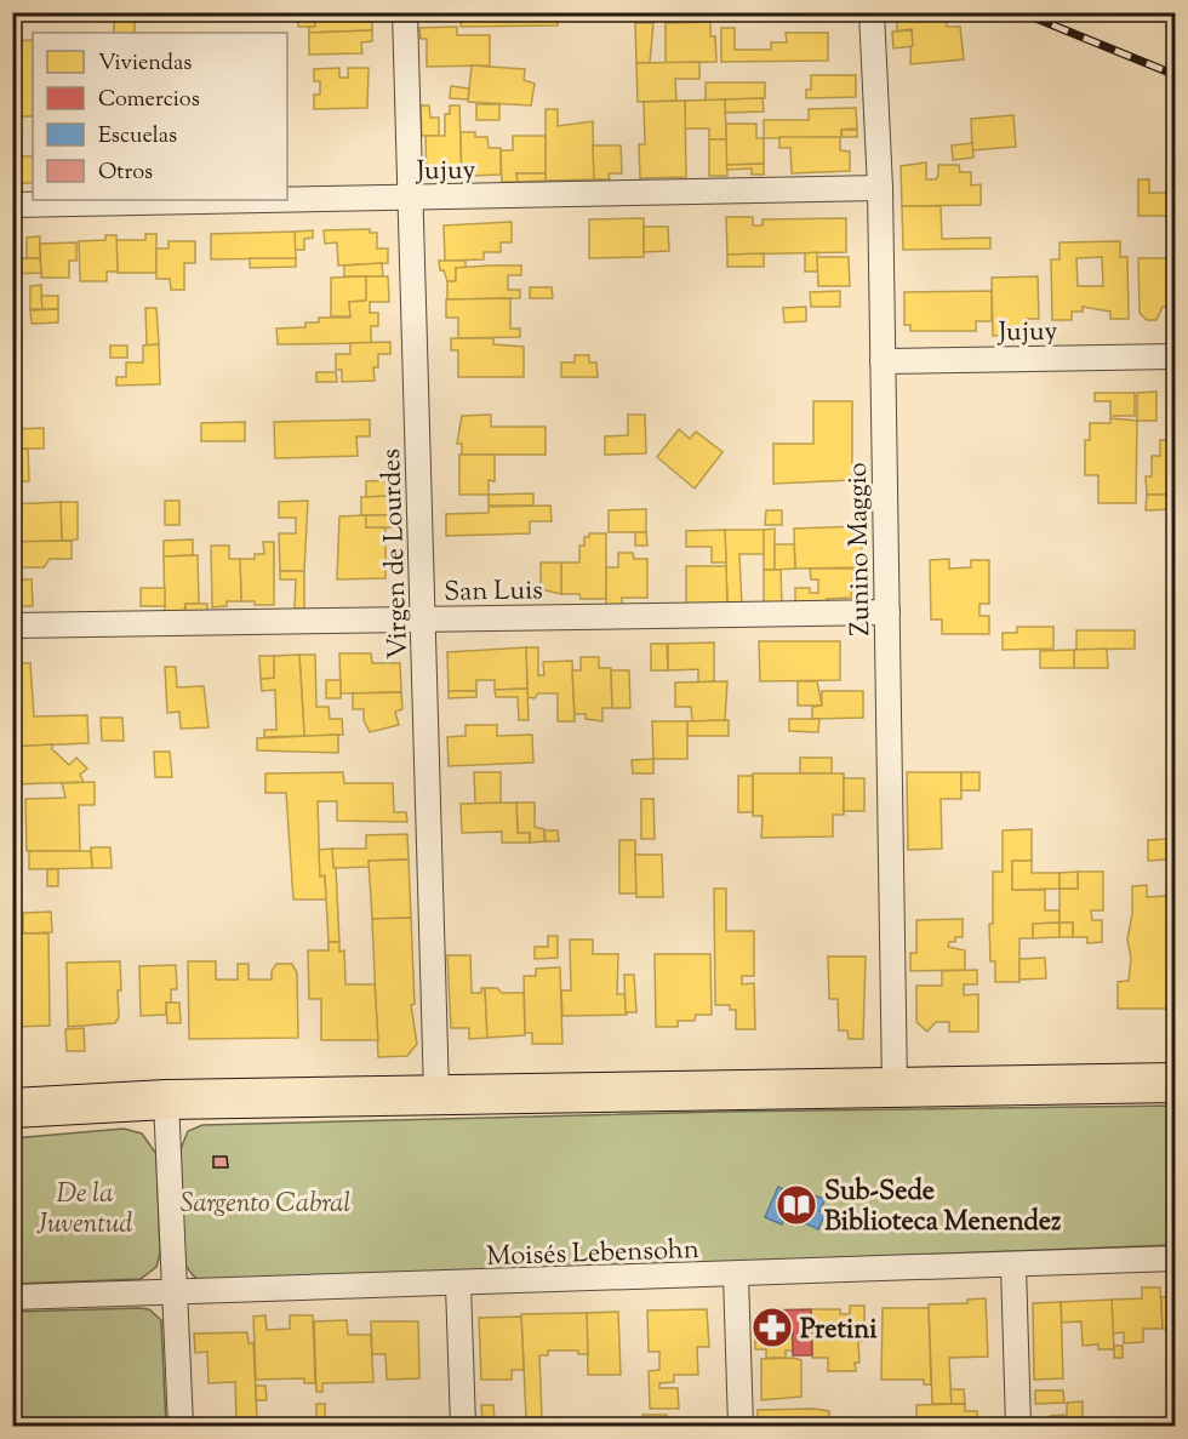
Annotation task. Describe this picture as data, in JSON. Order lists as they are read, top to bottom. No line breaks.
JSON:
{"streets":{"street":["Jujuy","Zunino Maggio","Virgen de Lourdes","San Luis","Moisés Lebensohn"]},"crossings":[["Jujuy","Zunino Maggio"],["Jujuy","Virgen de Lourdes"],["Zunino Maggio","San Luis"],["Virgen de Lourdes","San Luis"]],"parks":["De la Juventud","Sargento Cabral"],"places":{"library":["Sub-Sede Biblioteca Menendez"],"pharmacy":["Pretini"]},"legend":["Viviendas","Comercios","Escuelas","Otros"]}
